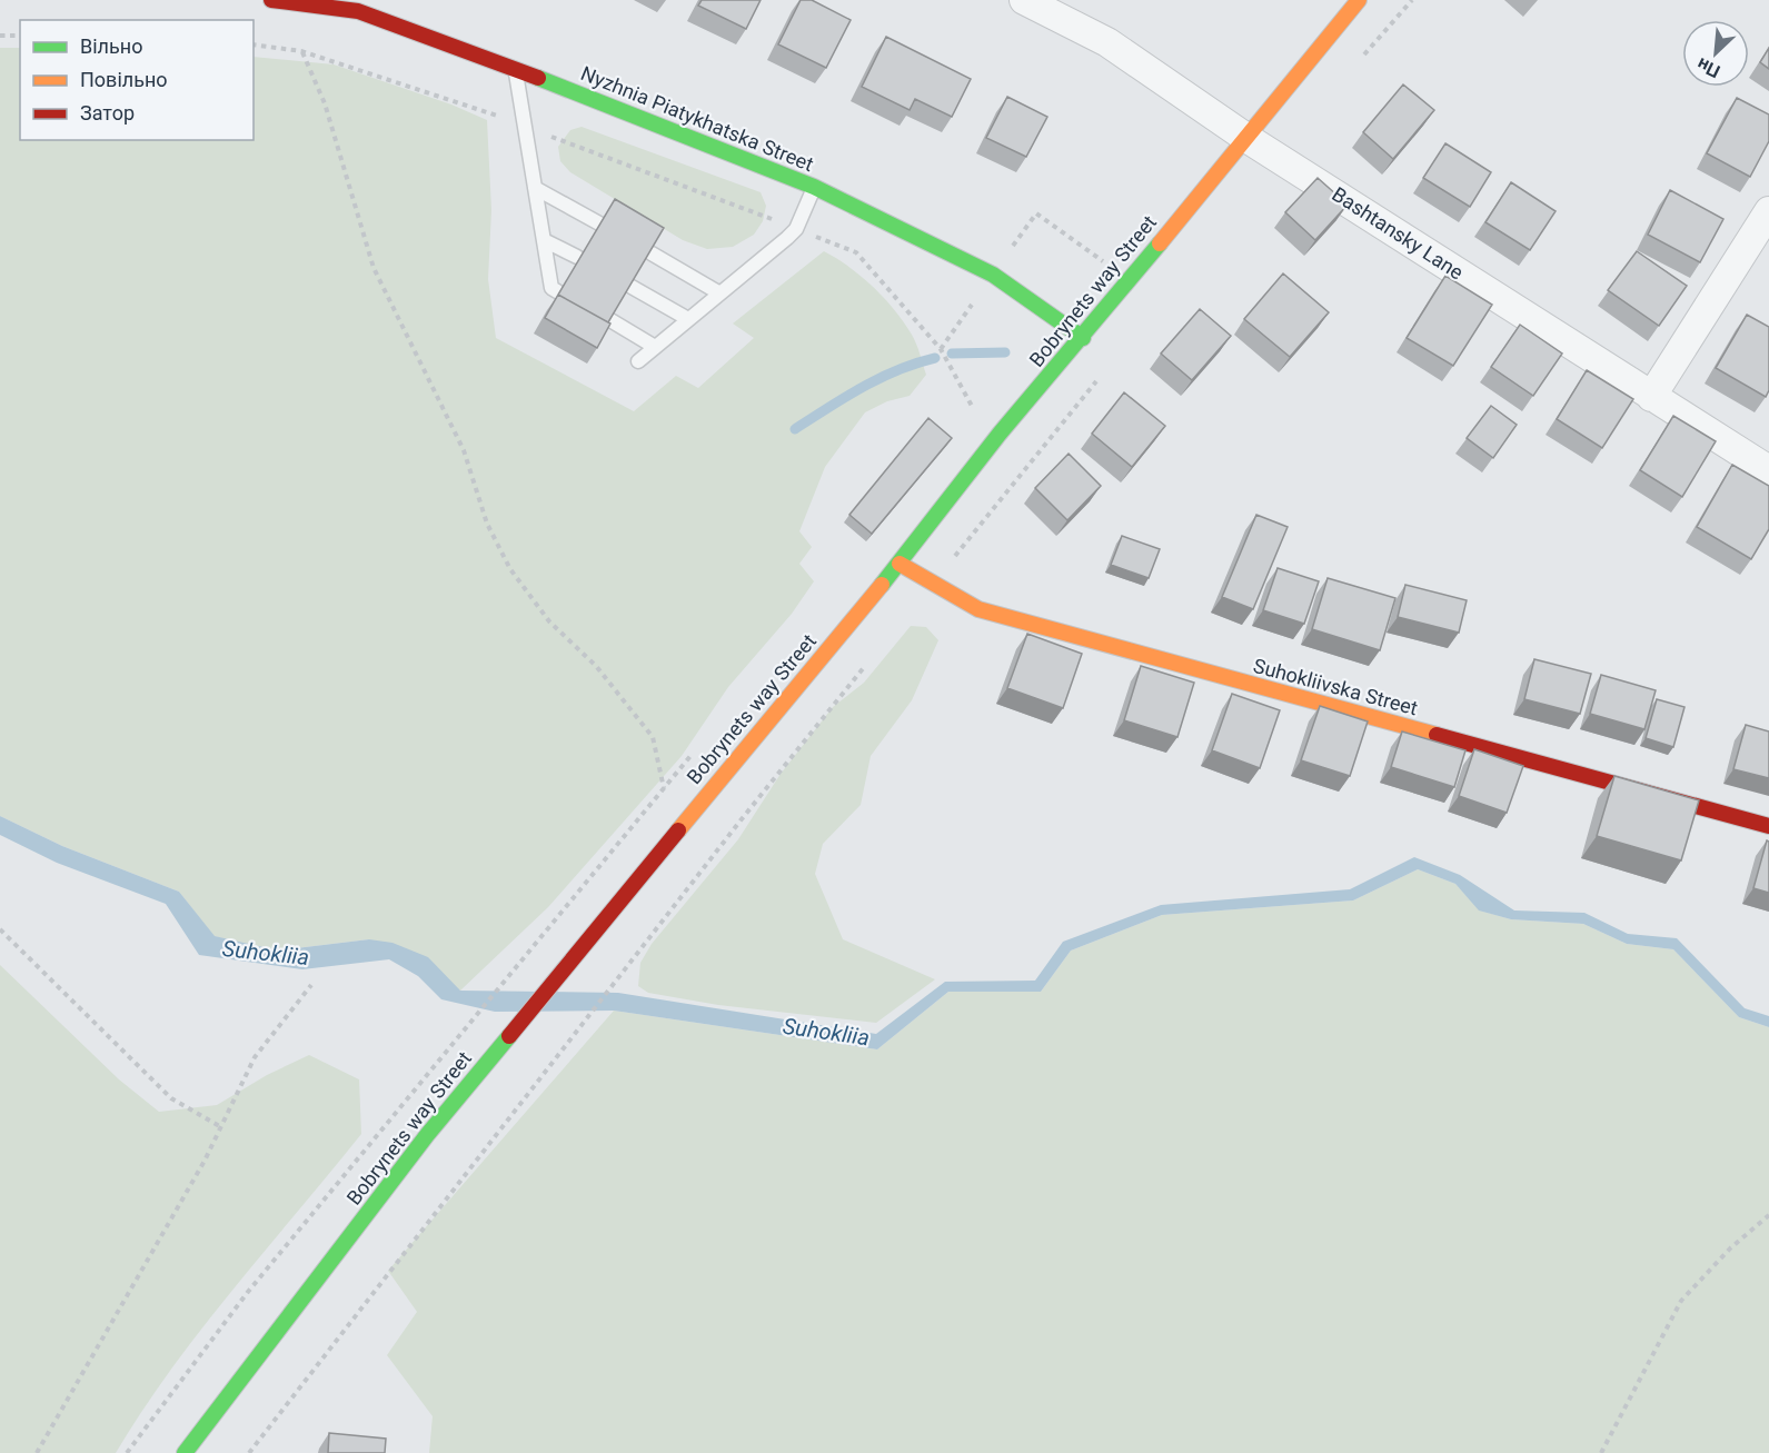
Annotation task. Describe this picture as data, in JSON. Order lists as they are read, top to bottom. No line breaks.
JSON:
{"streets":{"main road":["Nyzhnia Piatykhatska Street","Bobrynets way Street","Suhokliivska Street"],"street":["Bashtansky Lane"]},"crossings":[["Nyzhnia Piatykhatska Street","Bobrynets way Street"],["Bashtansky Lane","Bobrynets way Street"],["Bobrynets way Street","Suhokliivska Street"]],"water":["Suhokliia"],"legend":["Вільно","Повільно","Затор"],"north":"bottom left"}
